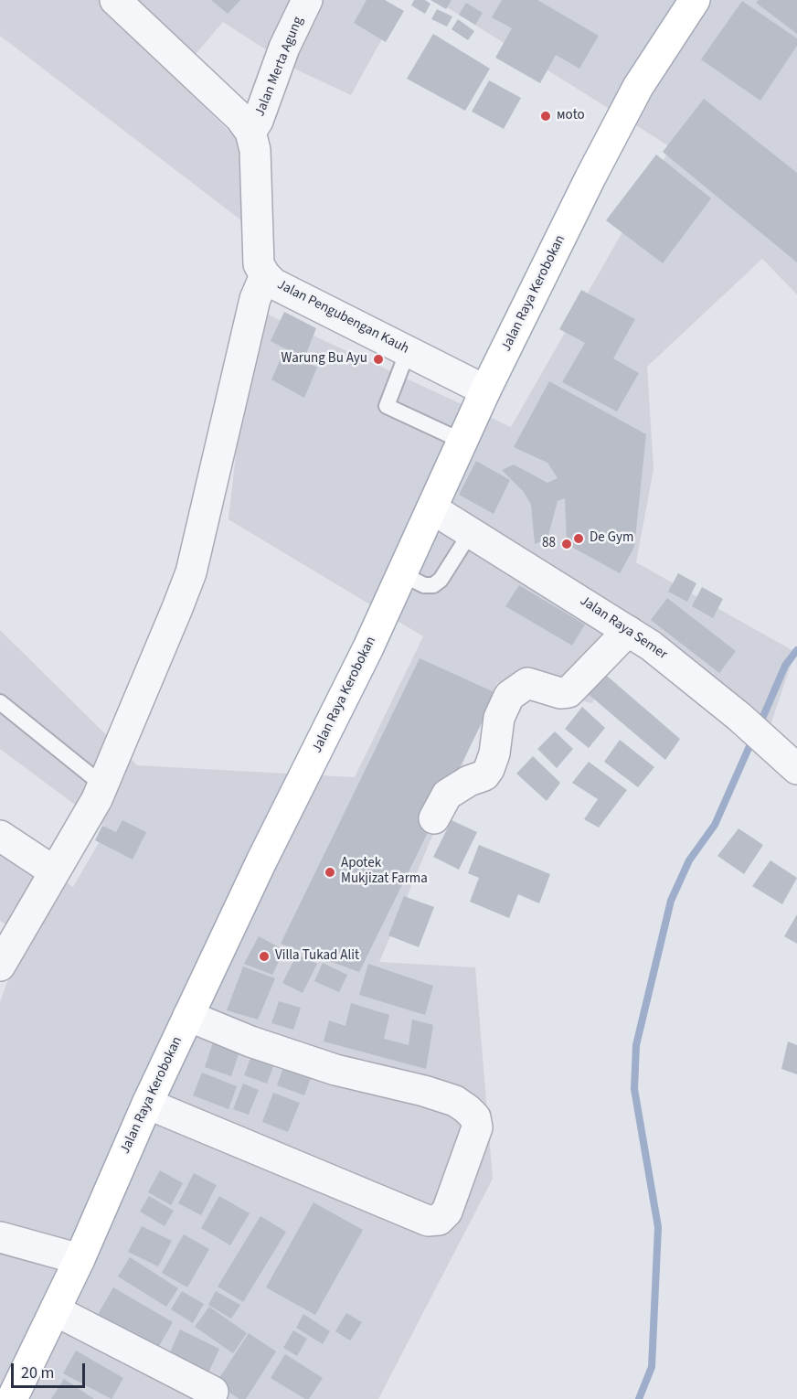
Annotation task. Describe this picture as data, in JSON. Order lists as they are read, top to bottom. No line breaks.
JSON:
{"streets":{"main road":["Jalan Raya Kerobokan"],"street":["Jalan Merta Agung","Jalan Pengubengan Kauh","Jalan Raya Semer"]},"crossings":[["Jalan Merta Agung","Jalan Pengubengan Kauh"],["Jalan Raya Kerobokan","Jalan Pengubengan Kauh"],["Jalan Raya Kerobokan","Jalan Raya Semer"]],"places":["моto","Warung Bu Ayu","De Gym","88","Apotek Mukjizat Farma","Villa Tukad Alit"],"scale_bar":"20 m"}
